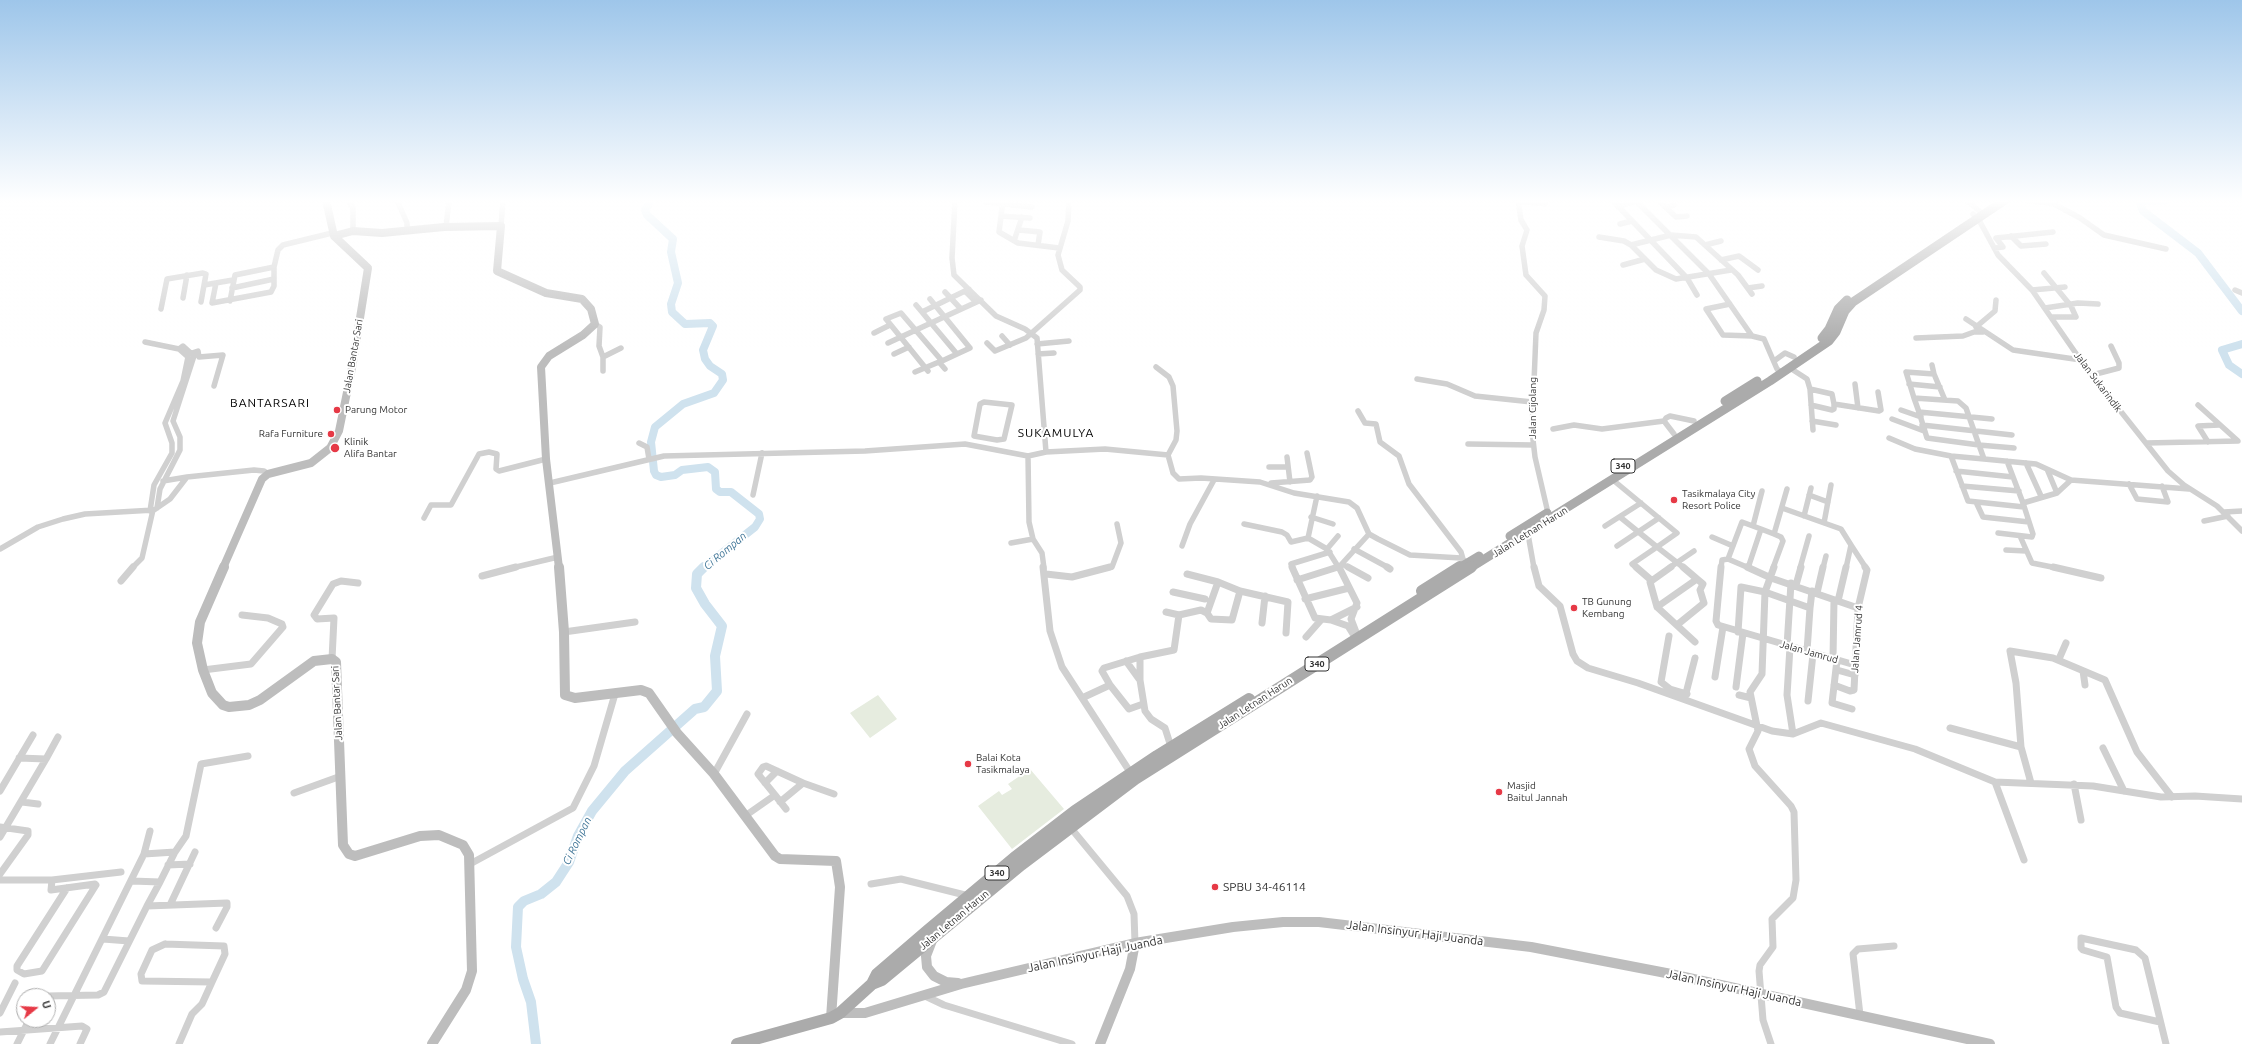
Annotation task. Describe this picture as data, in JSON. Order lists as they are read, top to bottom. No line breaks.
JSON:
{"streets":{"main road":["340","Jalan Letnan Harun"],"street":["Jalan Bantar Sari","Jalan Sukarindik","Jalan Cijolang","Jalan Jamrud 4","Jalan Jamrud","Jalan Insinyur Haji Juanda"]},"crossings":[["Jalan Cijolang","Jalan Letnan Harun"],["Jalan Jamrud 4","Jalan Jamrud"]],"districts":["BANTARSARI","SUKAMULYA"],"water":["Ci Rompan"],"places":["Parung Motor","Rafa Furniture","Klinik Alifa Bantar","Tasikmalaya City Resort Police","TB Gunung Kembang","Balai Kota Tasikmalaya","Masjid Baitul Jannah","SPBU 34-46114"],"north":"right"}
